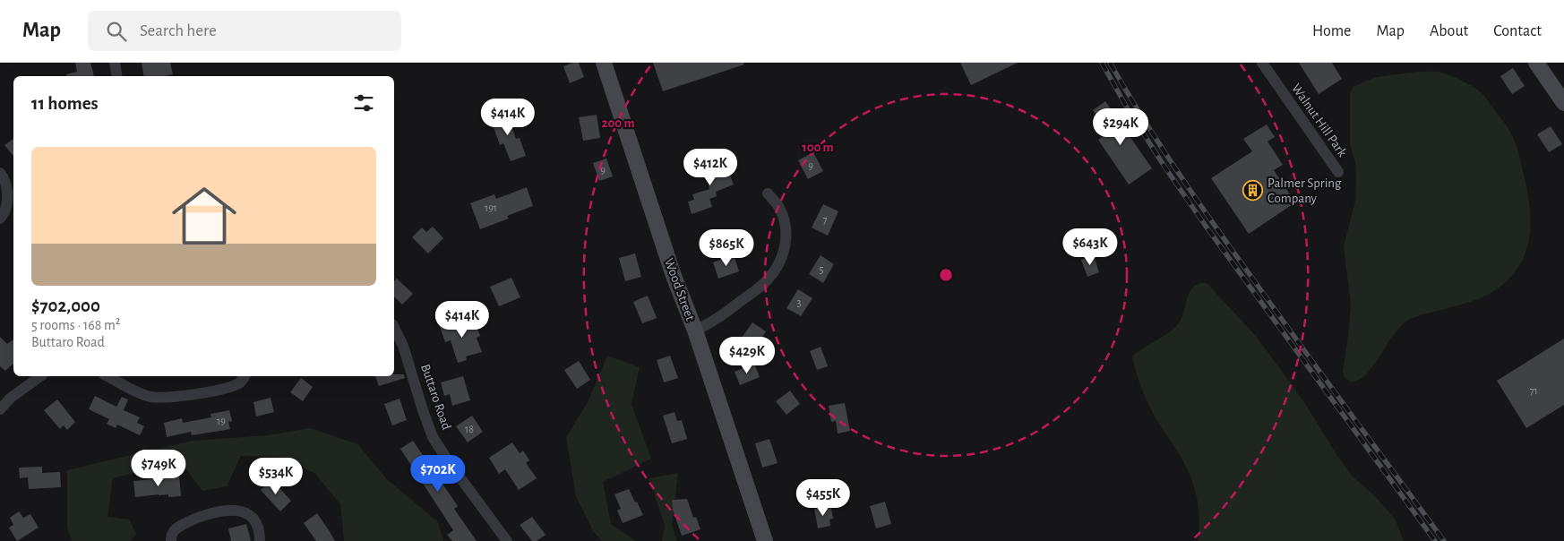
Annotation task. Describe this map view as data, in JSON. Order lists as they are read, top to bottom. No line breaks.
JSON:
{"streets":{"street":["Walnut Hill Park","Wood Street","Buttaro Road"]},"places":{"building":["Palmer Spring Company"]},"house_numbers":["9","9","191","7","5","3","71","19","18"],"page":{"header":"Map","search":"Search here","nav":["Home","Map","About","Contact"],"heading":"11 homes","price":["$414K","$294K","$412K","$643K","$865K","$414K","$429K","$749K","$702K","$534K","$455K"],"list":[{"name":"$702,000","note":"5 rooms · 168 m² · Buttaro Road"}]},"rings":["200 m","100 m"]}
